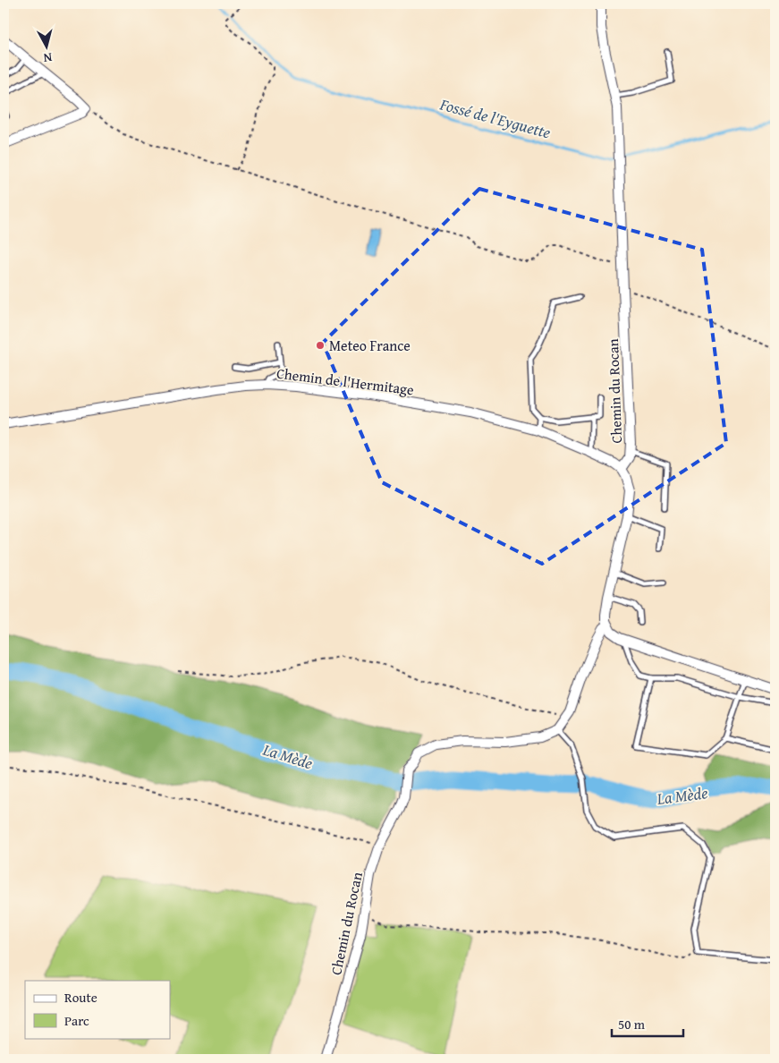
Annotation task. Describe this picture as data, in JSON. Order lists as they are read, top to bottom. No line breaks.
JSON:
{"streets":{"street":["Chemin de l'Hermitage","Chemin du Rocan"]},"crossings":[["Chemin de l'Hermitage","Chemin du Rocan"]],"water":["Fossé de l'Eyguette","La Mède"],"places":["Meteo France"],"legend":["Route","Parc"],"scale_bar":"50 m","north":"bottom"}
